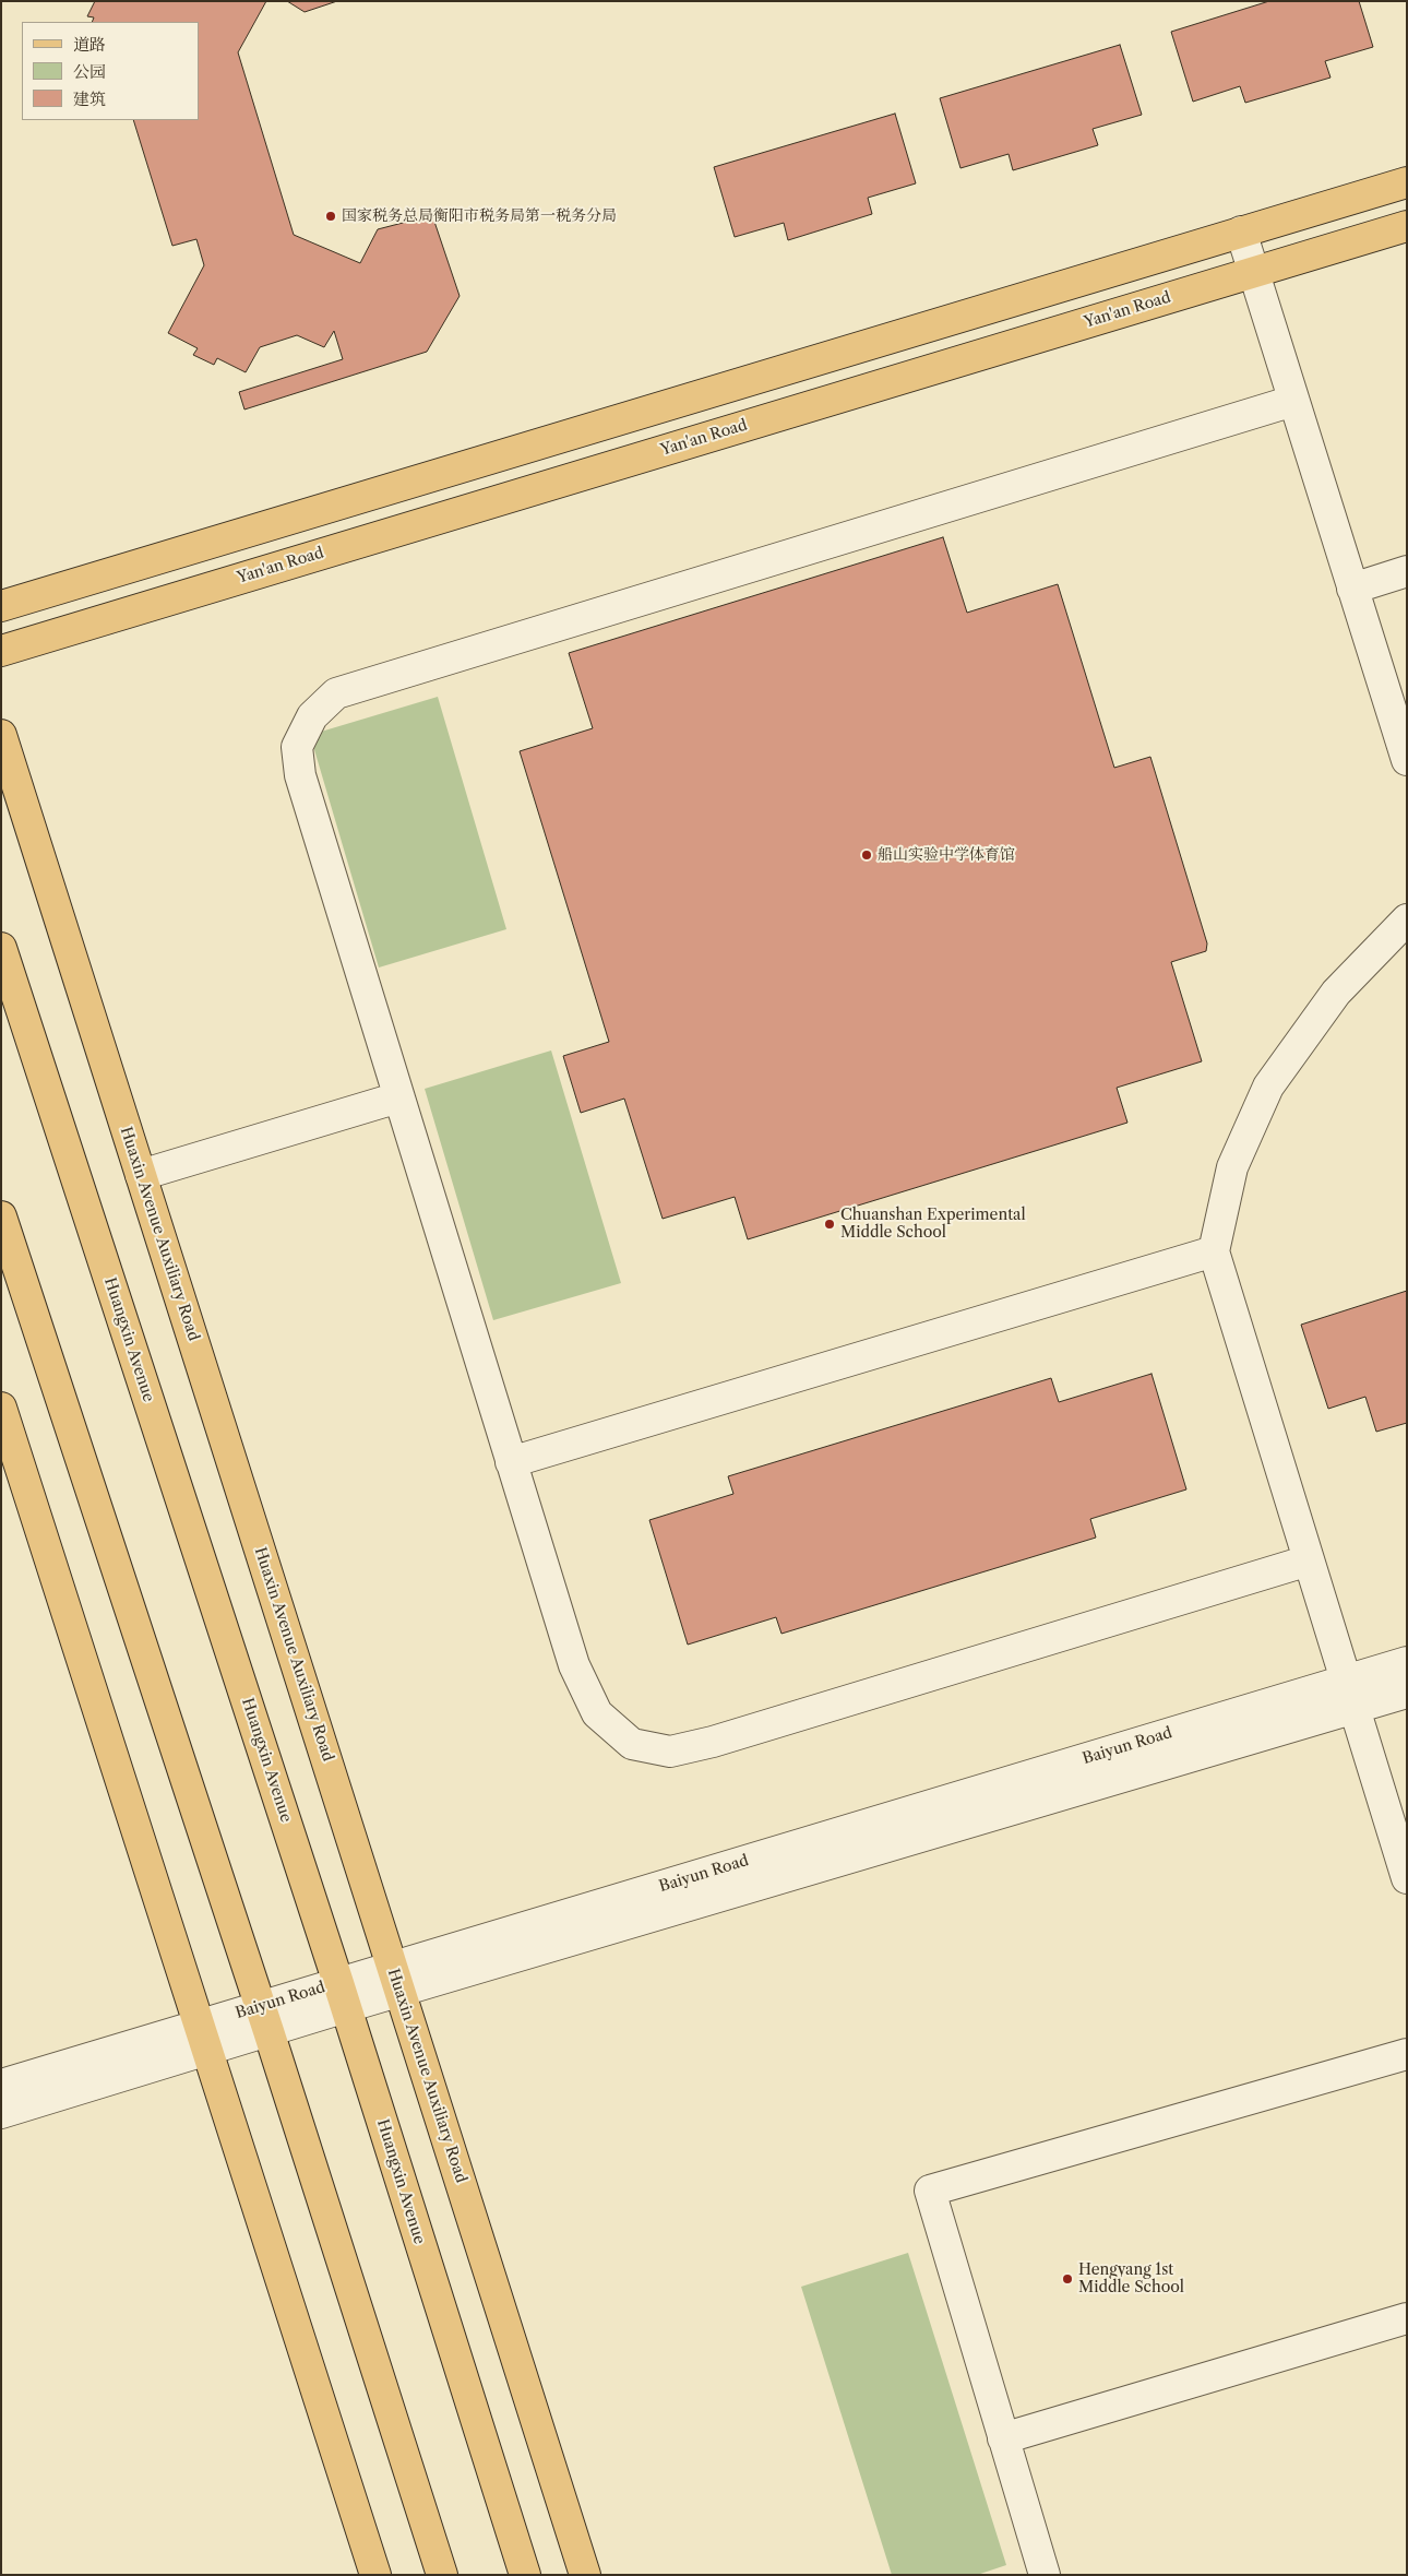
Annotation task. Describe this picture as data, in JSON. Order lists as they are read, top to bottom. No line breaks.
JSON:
{"streets":{"main road":["Yan'an Road","Huaxin Avenue Auxiliary Road","Huangxin Avenue"],"street":["Baiyun Road"]},"crossings":[["Huaxin Avenue Auxiliary Road","Baiyun Road"],["Huangxin Avenue","Baiyun Road"]],"places":["国家税务总局衡阳市税务局第一税务分局","船山实验中学体育馆","Chuanshan Experimental Middle School","Hengyang 1st Middle School"],"legend":["道路","公园","建筑"]}
